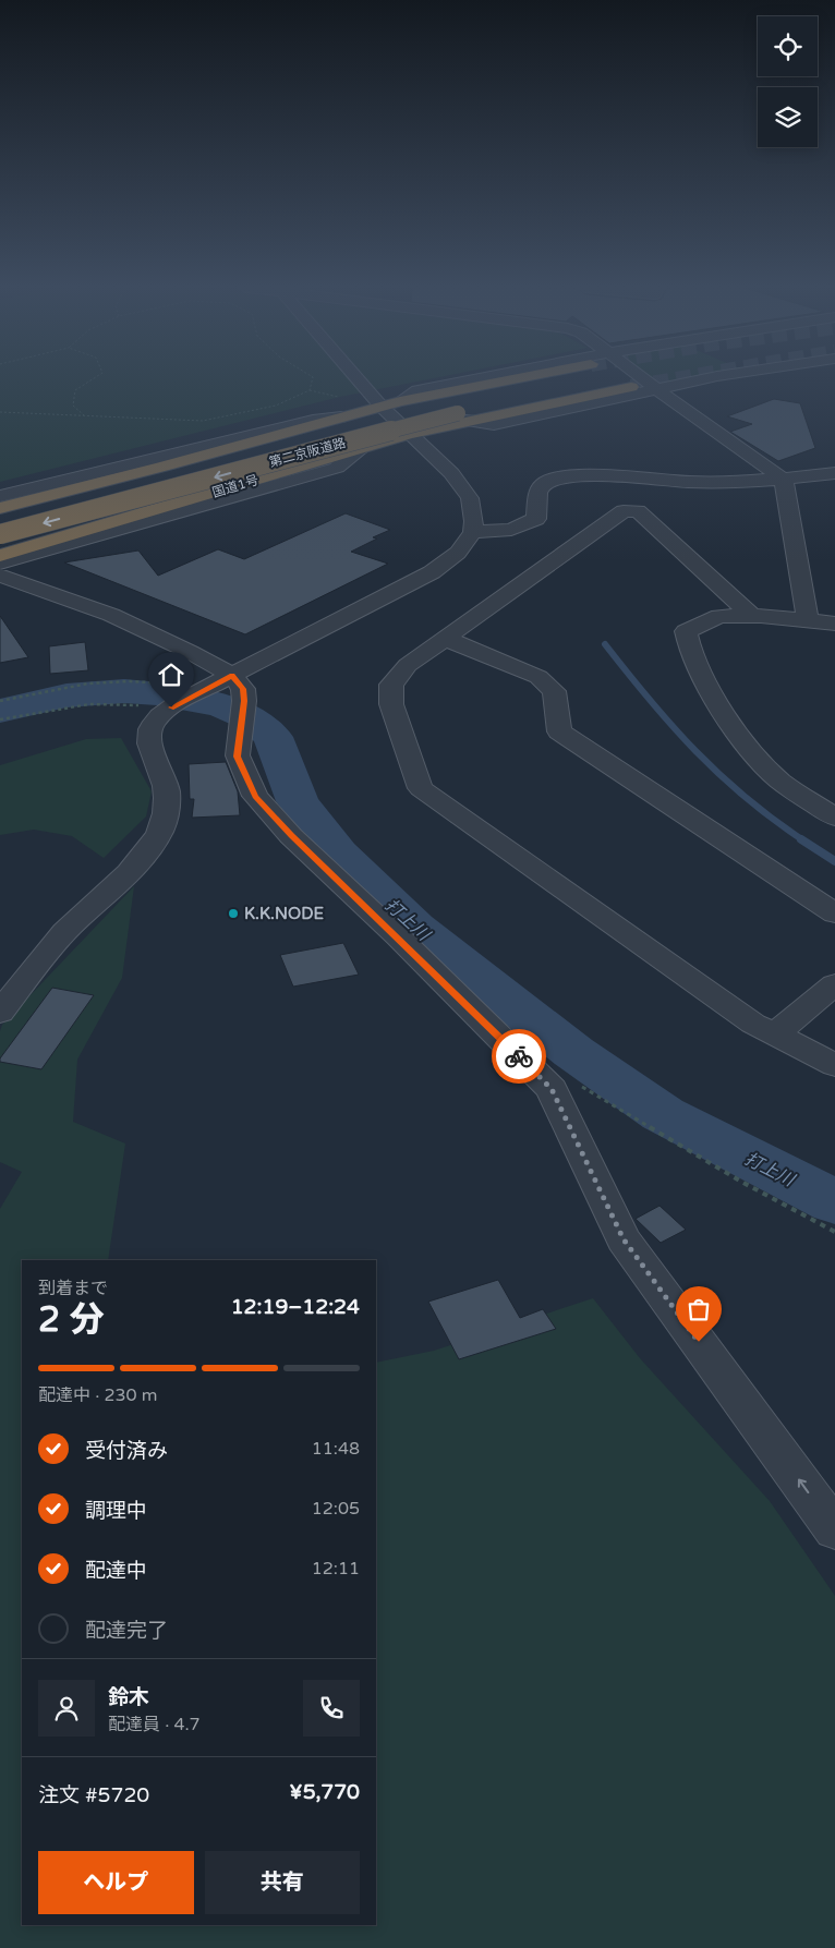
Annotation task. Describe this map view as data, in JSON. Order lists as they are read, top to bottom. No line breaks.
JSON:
{"streets":{"highway":["第二京阪道路","国道1号"]},"crossings":[["第二京阪道路","国道1号"]],"water":["打上川"],"places":["K.K.NODE"],"page":{"heading":["2 分","到着まで","12:19–12:24"],"panel":["鈴木","配達員 · 4.7","注文 #5720","¥5,770"],"bar":"配達中 · 230 m","list":[["受付済み","11:48"],["調理中","12:05"],["配達中","12:11"],"配達完了"],"buttons":["ヘルプ","共有"]}}
